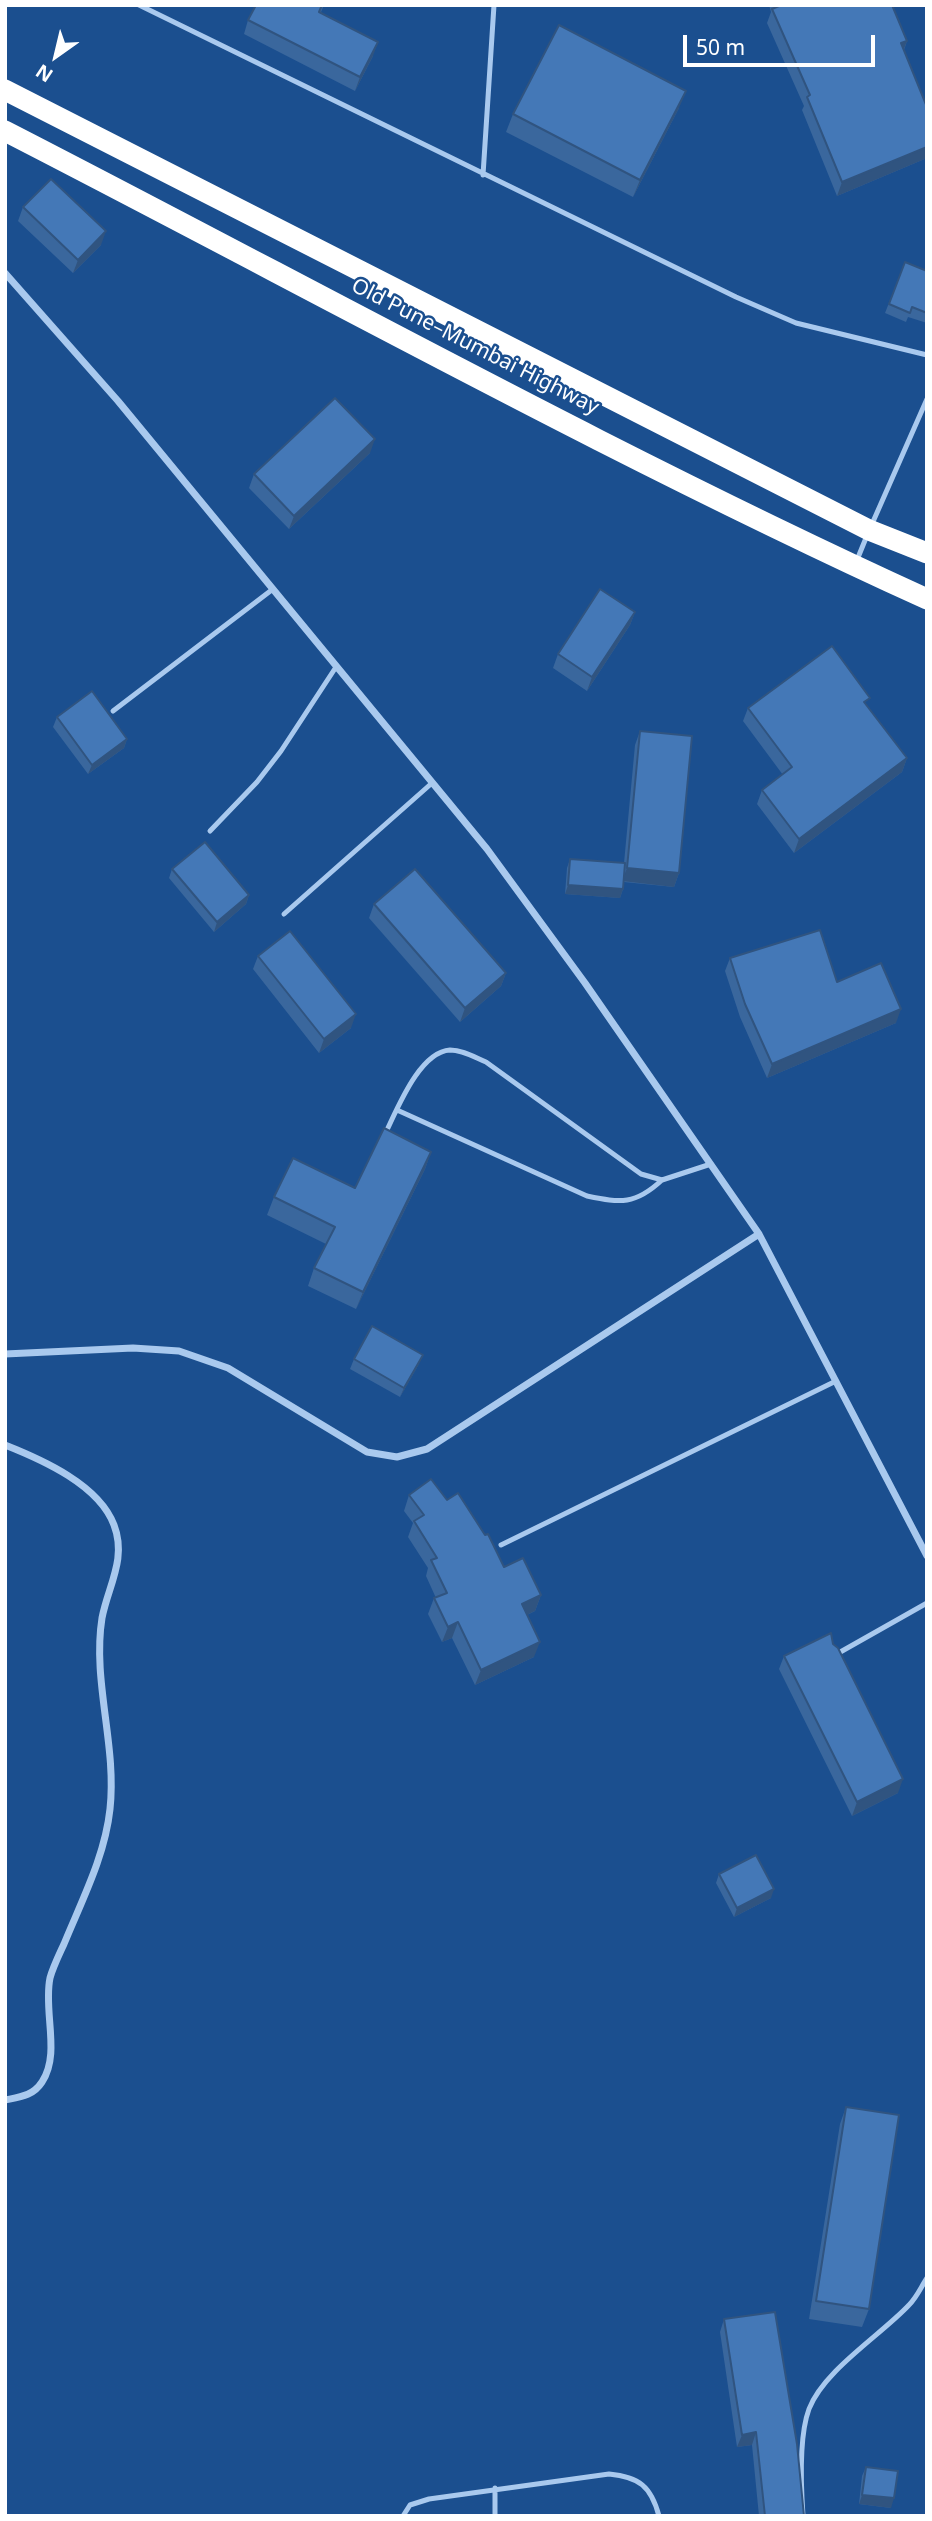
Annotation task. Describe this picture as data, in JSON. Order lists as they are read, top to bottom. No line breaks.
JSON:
{"streets":{"highway":["Old Pune–Mumbai Highway"]},"scale_bar":"50 m","north":"bottom left"}
